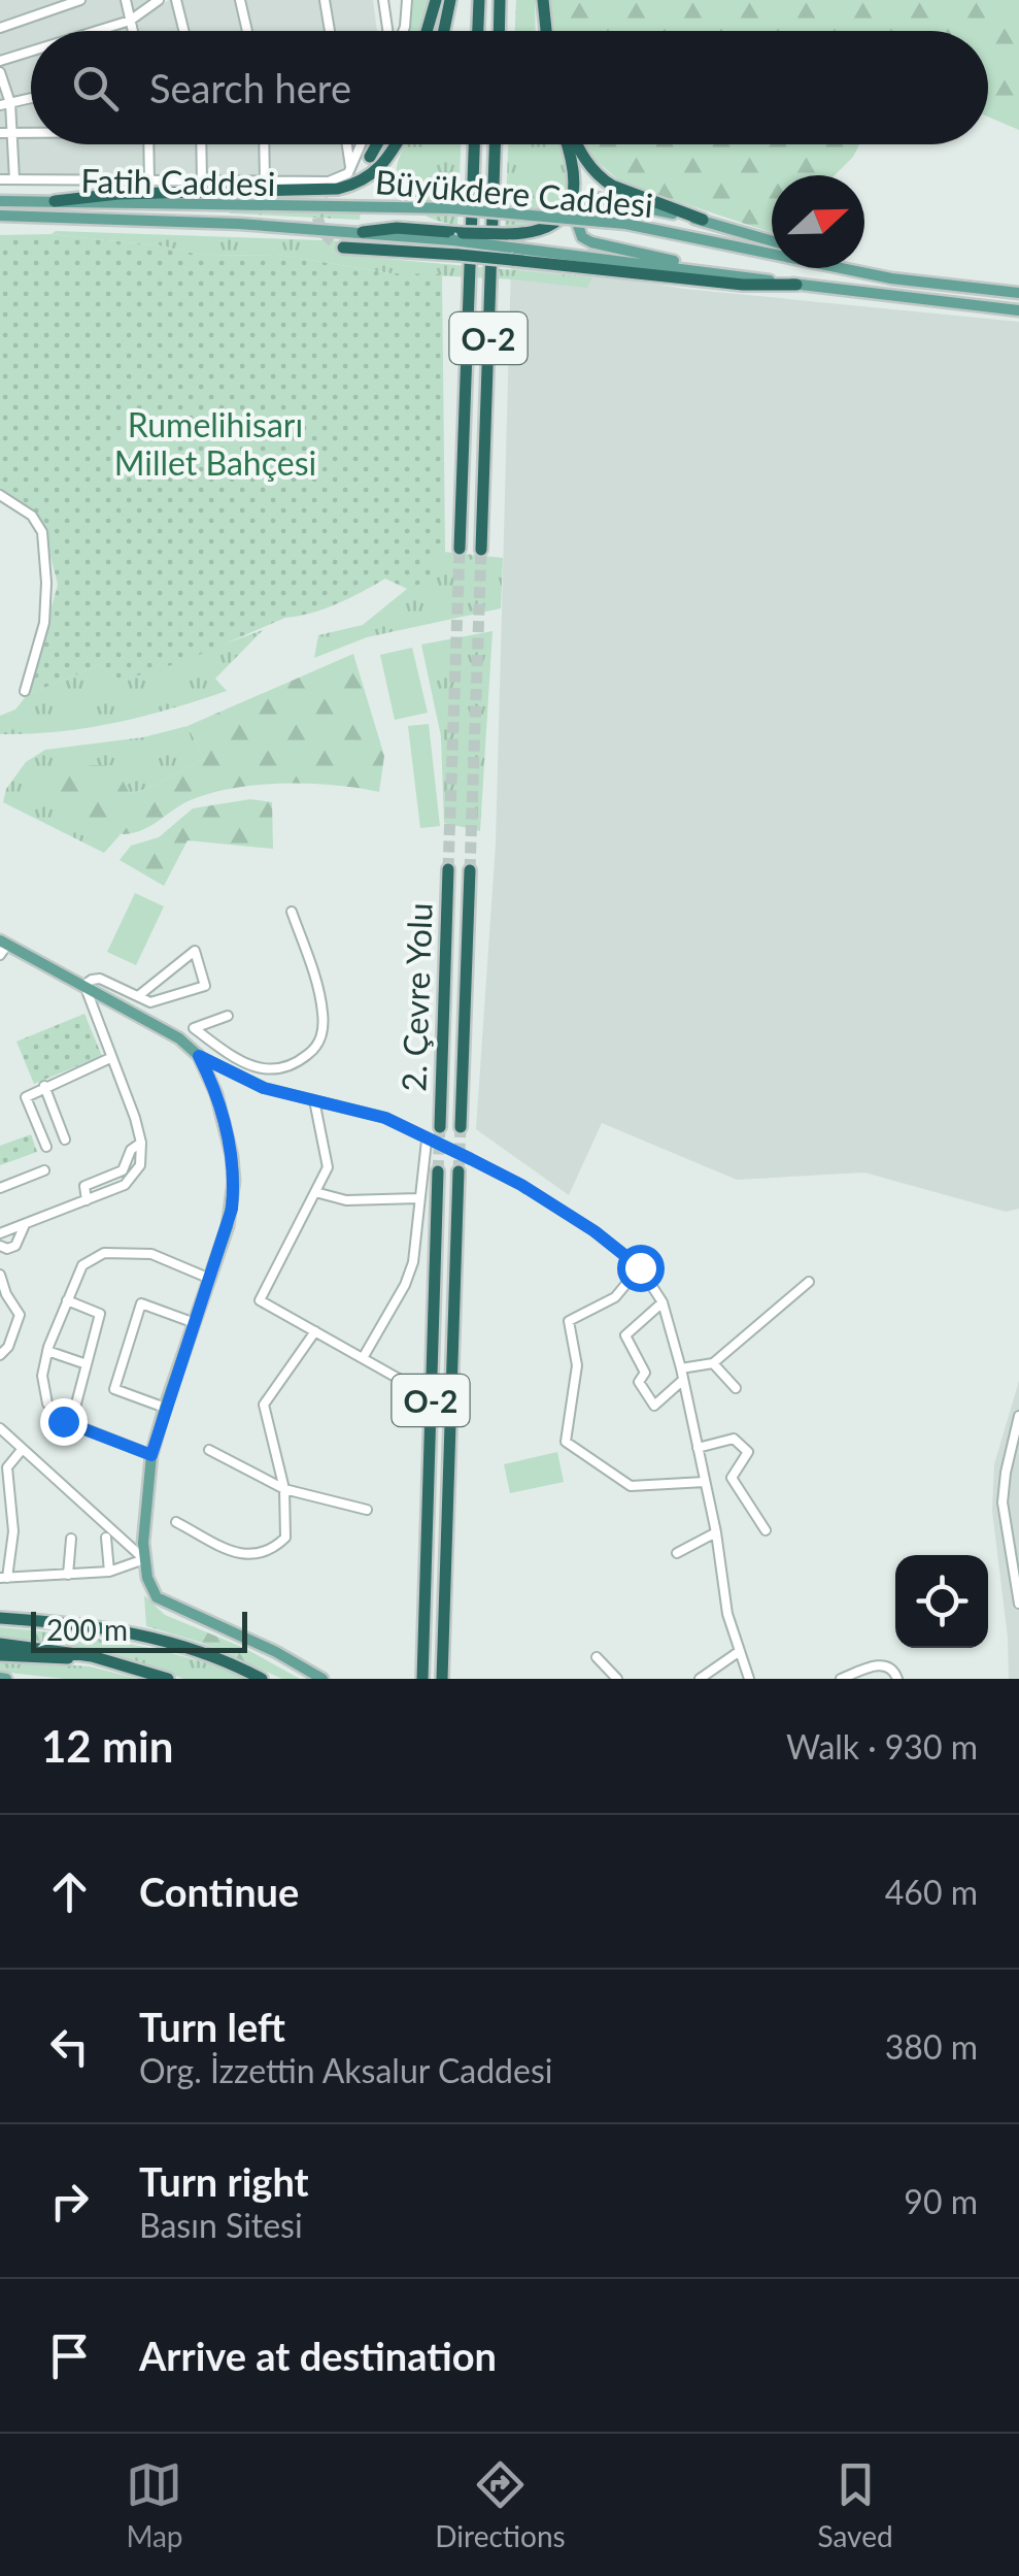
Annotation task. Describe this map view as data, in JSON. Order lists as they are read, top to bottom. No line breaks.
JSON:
{"streets":{"highway":["O-2","2. Çevre Yolu"],"main road":["Büyükdere Caddesi"],"street":["Fatih Caddesi"]},"parks":["Rumelihisarı Millet Bahçesi"],"scale_bar":"200 m","north":"right","page":{"search":"Search here","scale":"200 m","heading":["12 min","Walk · 930 m"],"list":[["Continue","460 m"],["Turn left","Org. İzzettin Aksalur Caddesi","380 m"],["Turn right","Basın Sitesi","90 m"],"Arrive at destination"],"nav":["Map","Directions","Saved"]}}
